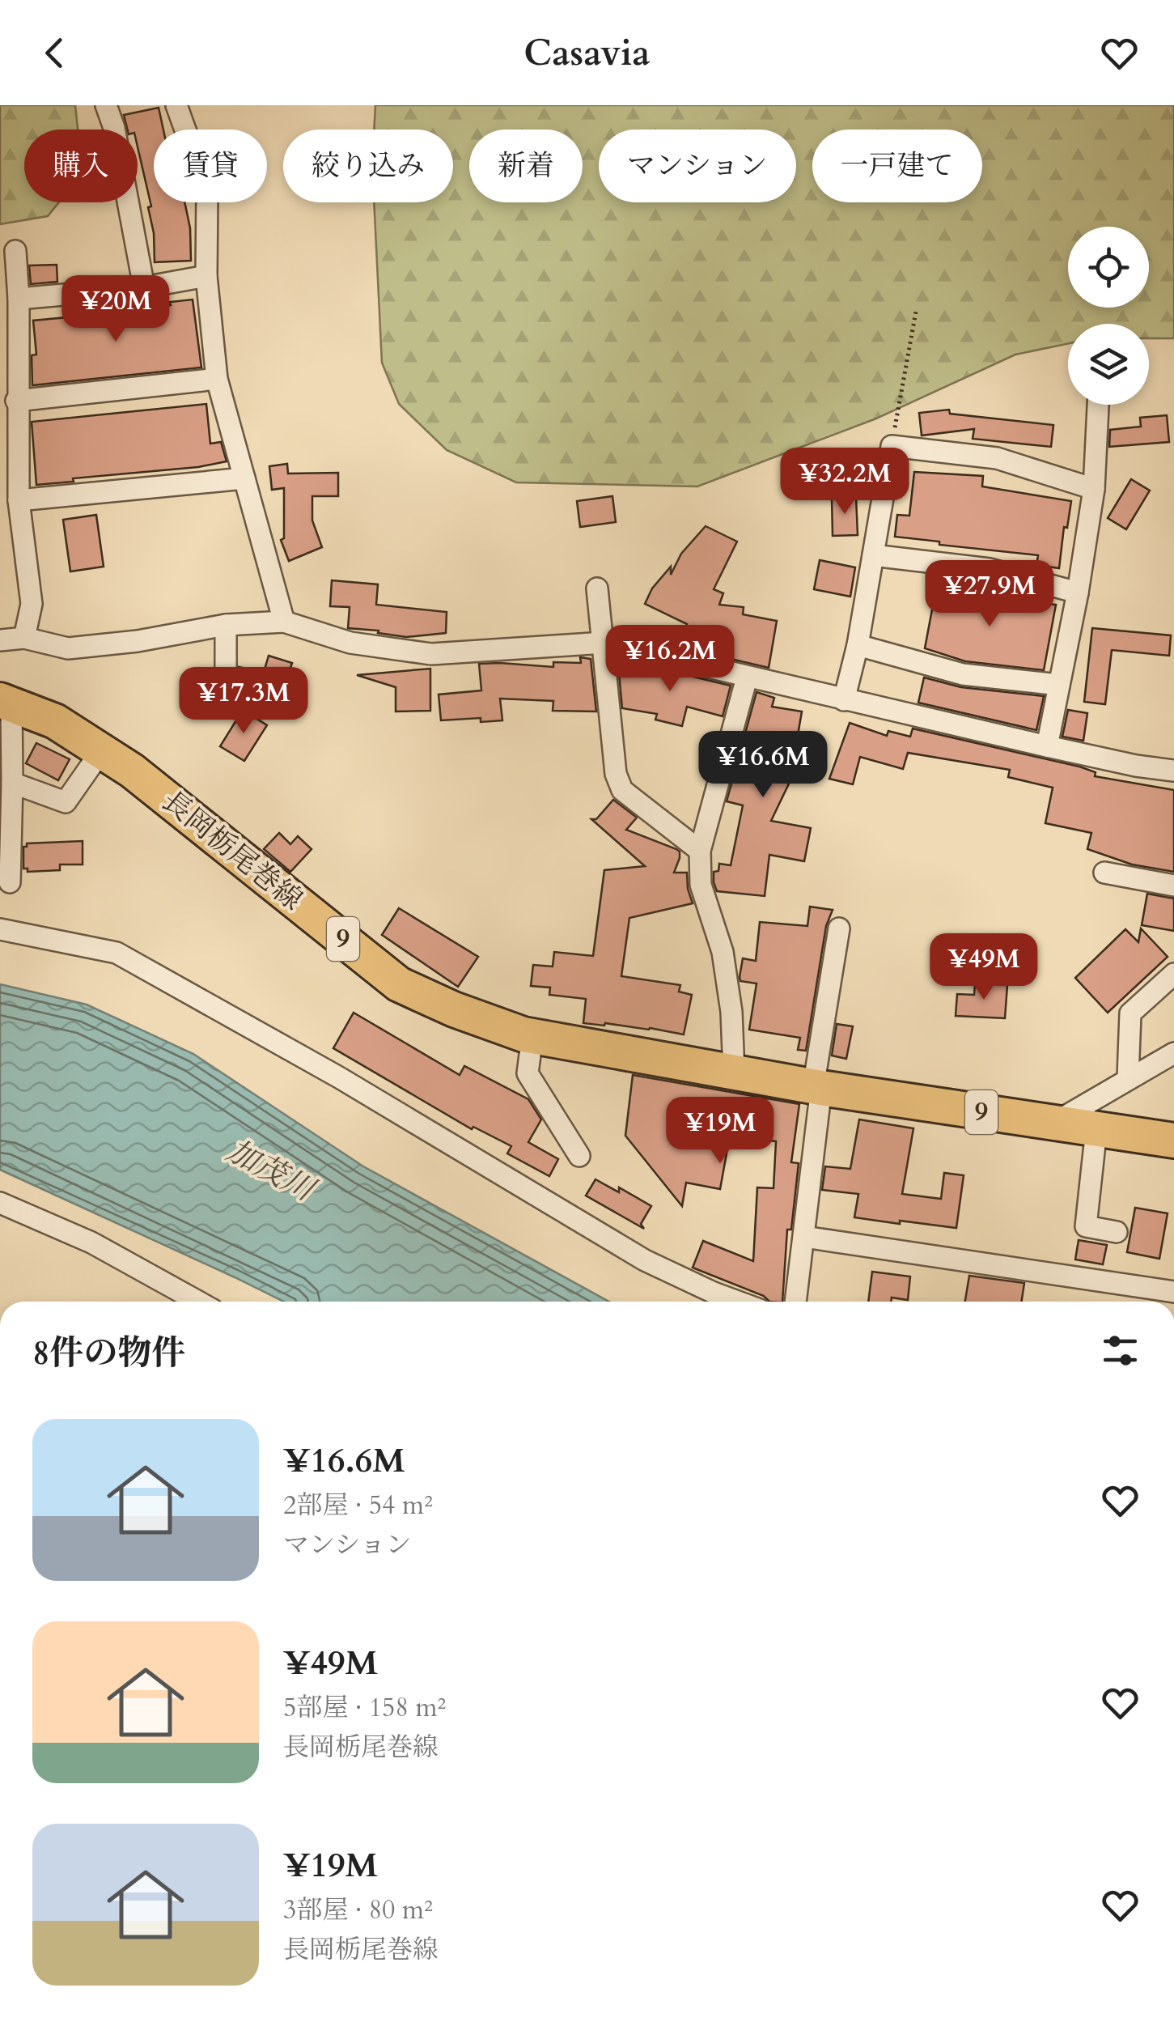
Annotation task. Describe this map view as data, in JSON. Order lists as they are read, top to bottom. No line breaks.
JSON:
{"streets":{"main road":["長岡栃尾巻線","9"]},"water":["加茂川"],"page":{"header":"Casavia","chip":["購入","賃貸","絞り込み","新着","マンション","一戸建て"],"price":["¥20M","¥32.2M","¥27.9M","¥16.2M","¥17.3M","¥16.6M","¥49M","¥19M"],"heading":"8件の物件","list":[{"name":"¥16.6M","note":"2部屋 · 54 m² · マンション"},{"name":"¥49M","note":"5部屋 · 158 m² · 長岡栃尾巻線"},{"name":"¥19M","note":"3部屋 · 80 m² · 長岡栃尾巻線"}]}}
